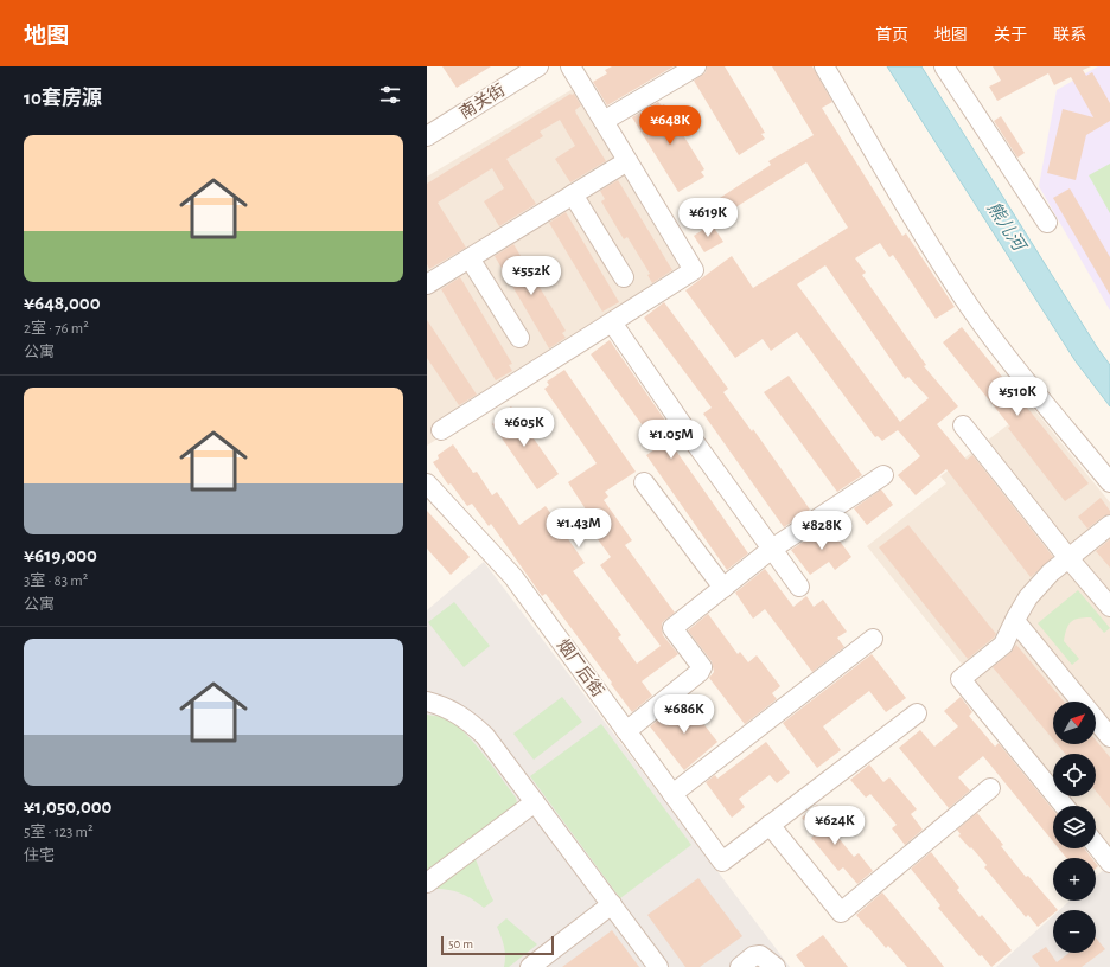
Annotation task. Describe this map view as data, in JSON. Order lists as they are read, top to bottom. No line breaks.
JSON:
{"streets":{"street":["南关街","烟厂后街"]},"water":["熊儿河"],"scale_bar":"50 m","north":"top right","page":{"header":"地图","nav":["首页","地图","关于","联系"],"heading":"10套房源","price":["¥648K","¥619K","¥552K","¥510K","¥605K","¥1.05M","¥1.43M","¥828K","¥686K","¥624K"],"list":[{"name":"¥648,000","note":"2室 · 76 m² · 公寓"},{"name":"¥619,000","note":"3室 · 83 m² · 公寓"},{"name":"¥1,050,000","note":"5室 · 123 m² · 住宅"}],"map_buttons":["+","−"],"scale":"50 m"}}
